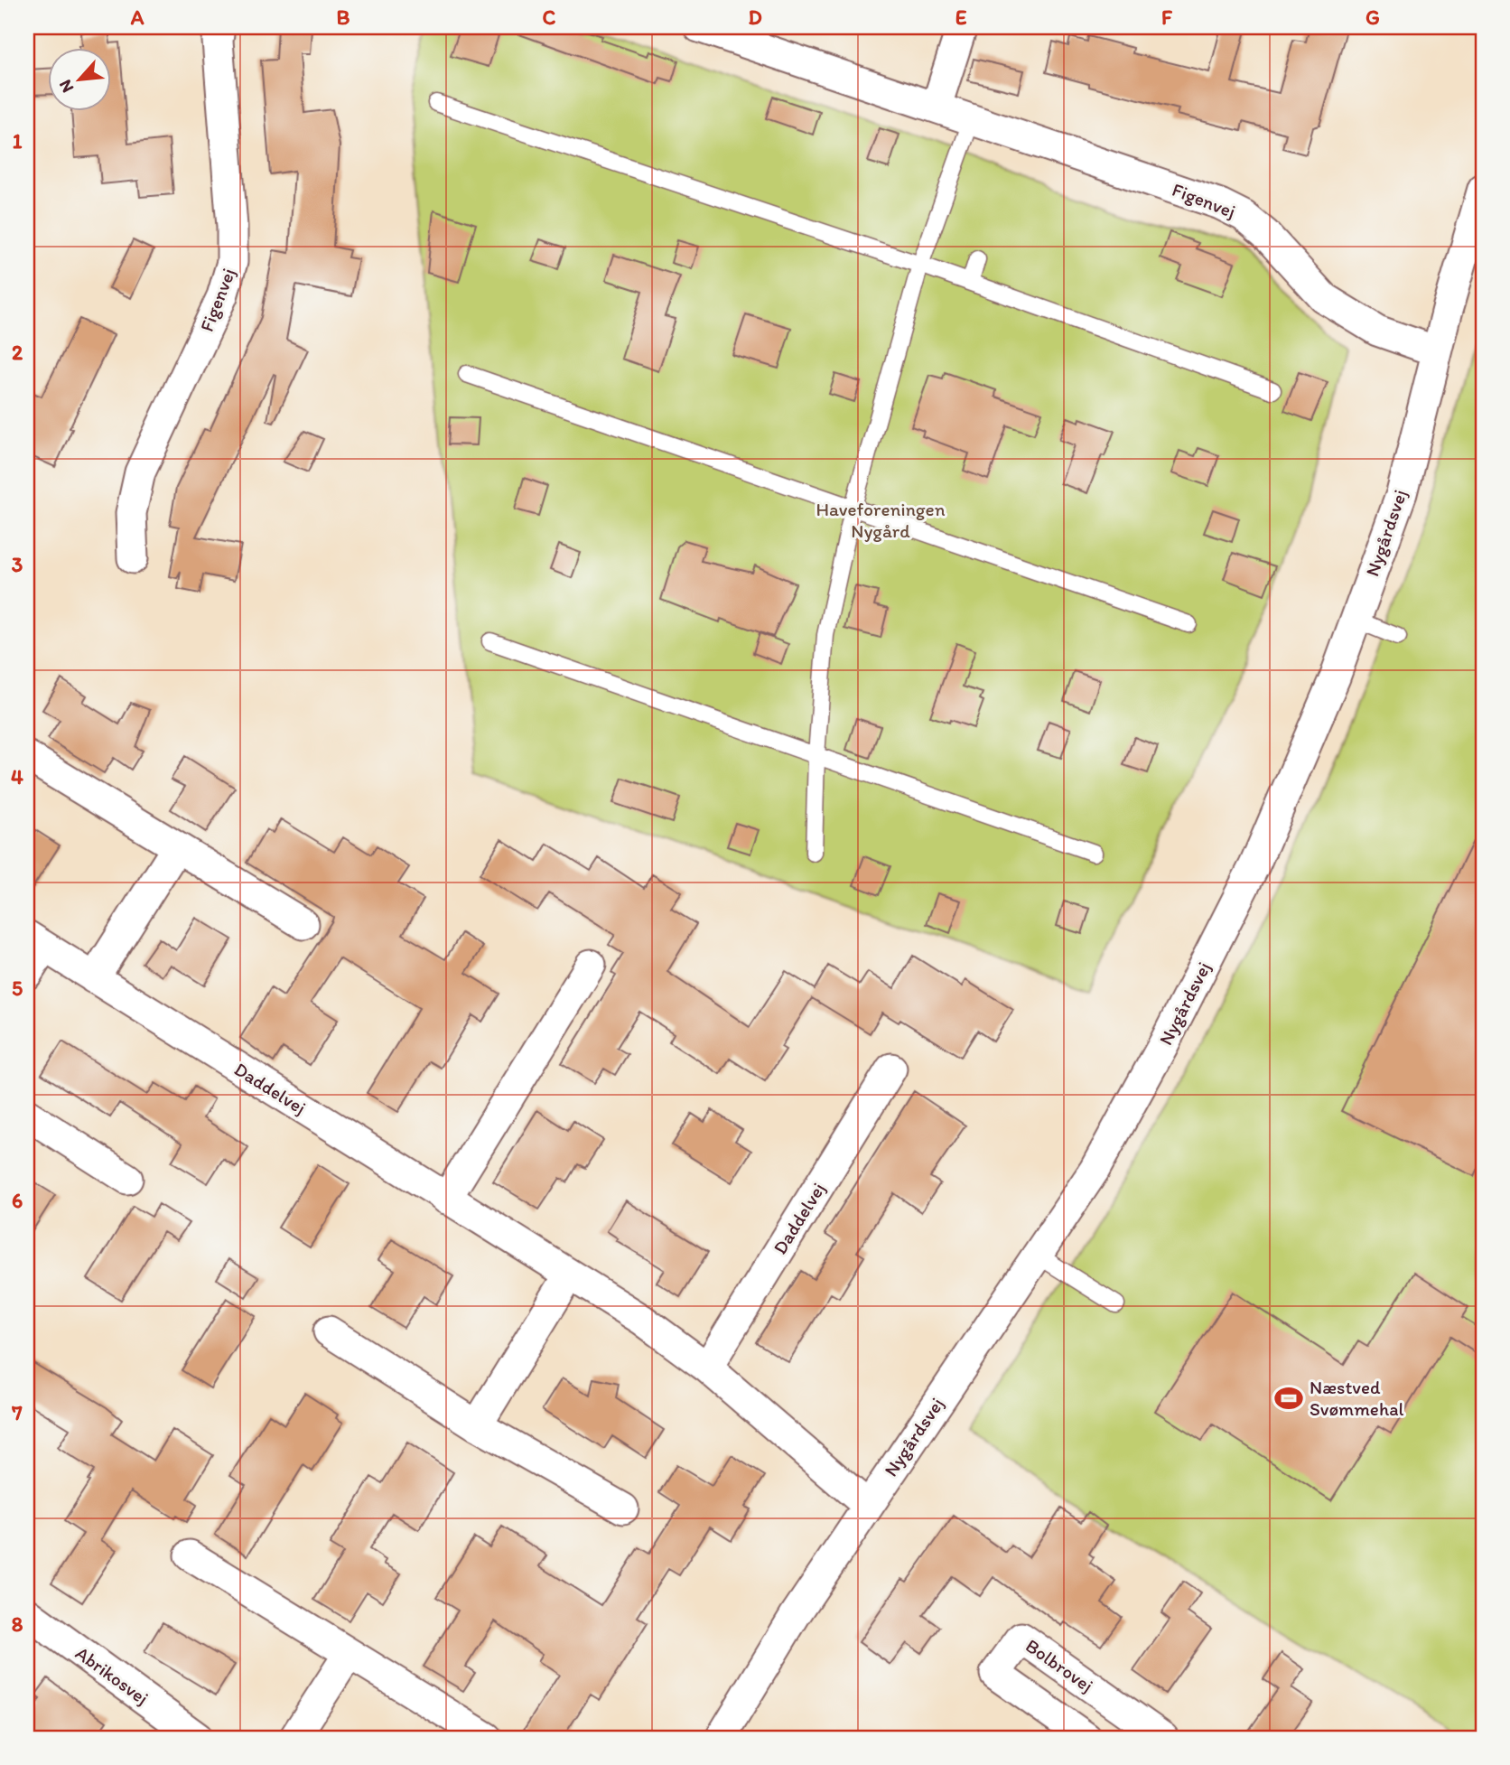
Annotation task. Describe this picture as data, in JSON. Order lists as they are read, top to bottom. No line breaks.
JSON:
{"streets":{"street":["Figenvej","Nygårdsvej","Daddelvej","Bolbrovej","Abrikosvej"]},"crossings":[["Figenvej","Nygårdsvej"],["Nygårdsvej","Daddelvej"]],"parks":["Haveforeningen Nygård"],"places":{"sports":["Næstved Svømmehal"]},"north":"bottom left","grid":{"columns":["A","B","C","D","E","F","G"],"rows":["1","2","3","4","5","6","7","8"]}}
